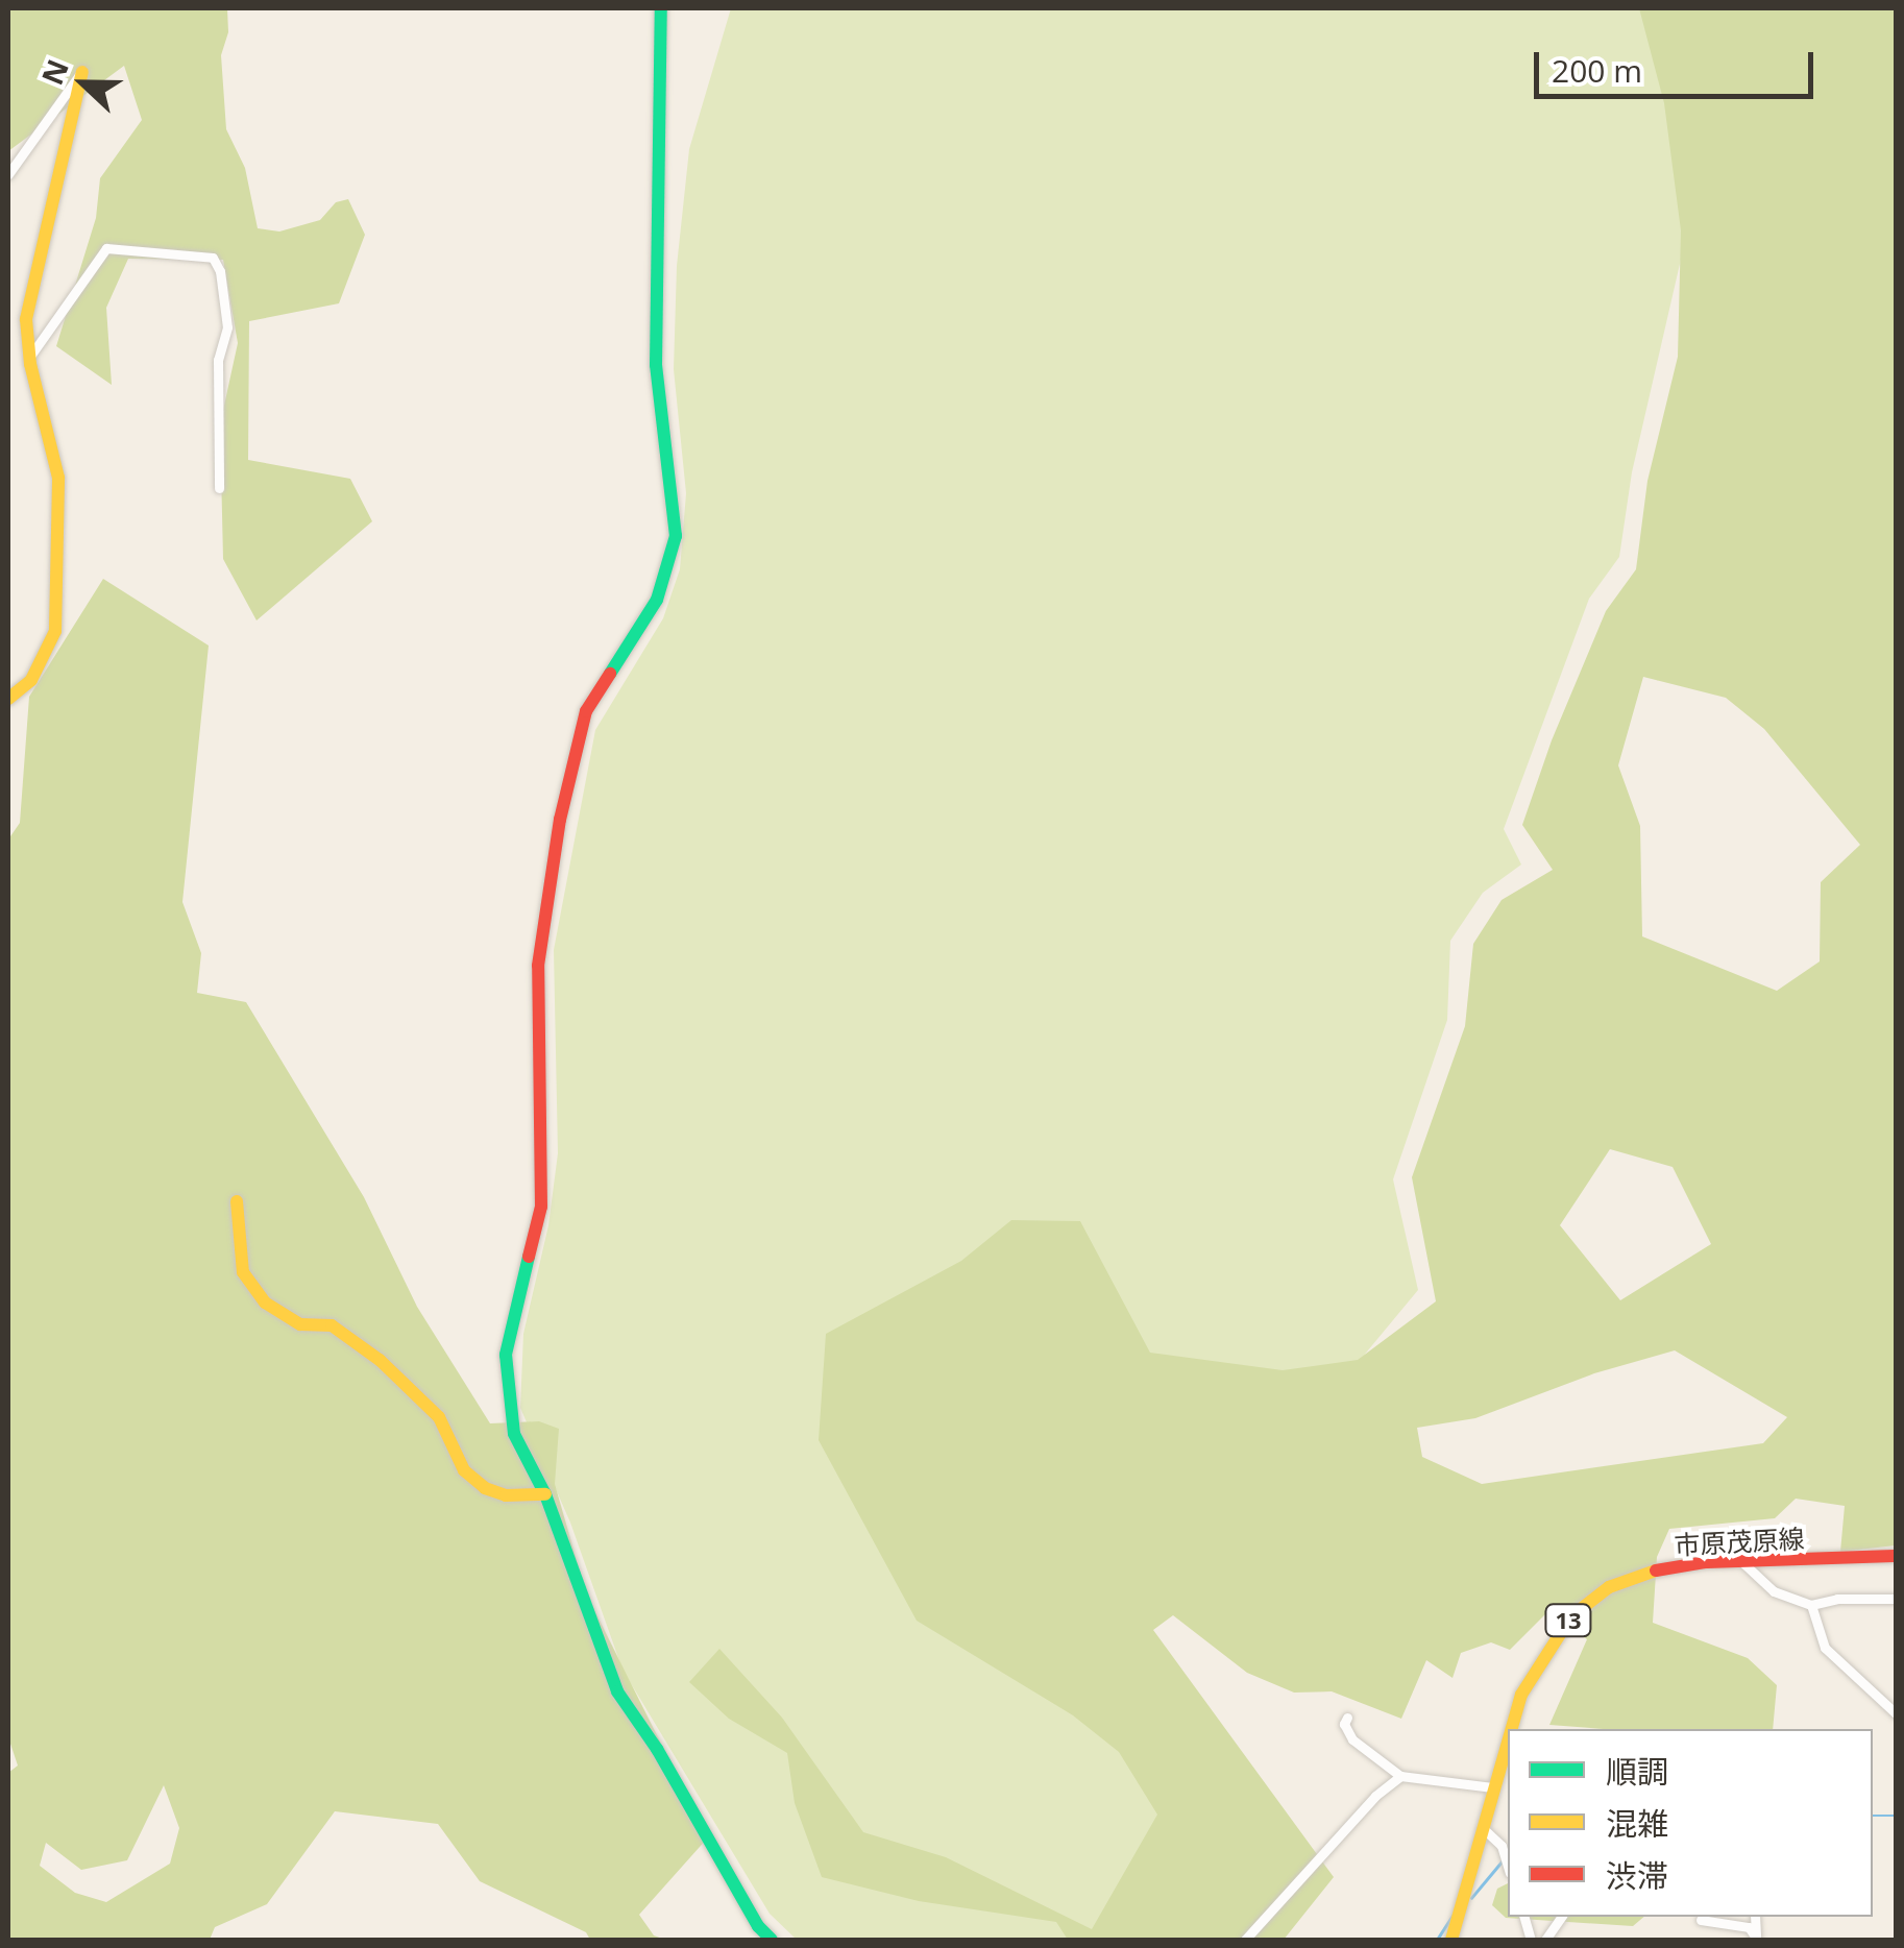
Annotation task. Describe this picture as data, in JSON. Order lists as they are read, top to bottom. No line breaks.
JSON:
{"streets":{"street":["市原茂原線","13"]},"legend":["順調","混雑","渋滞"],"scale_bar":"200 m","north":"left"}
